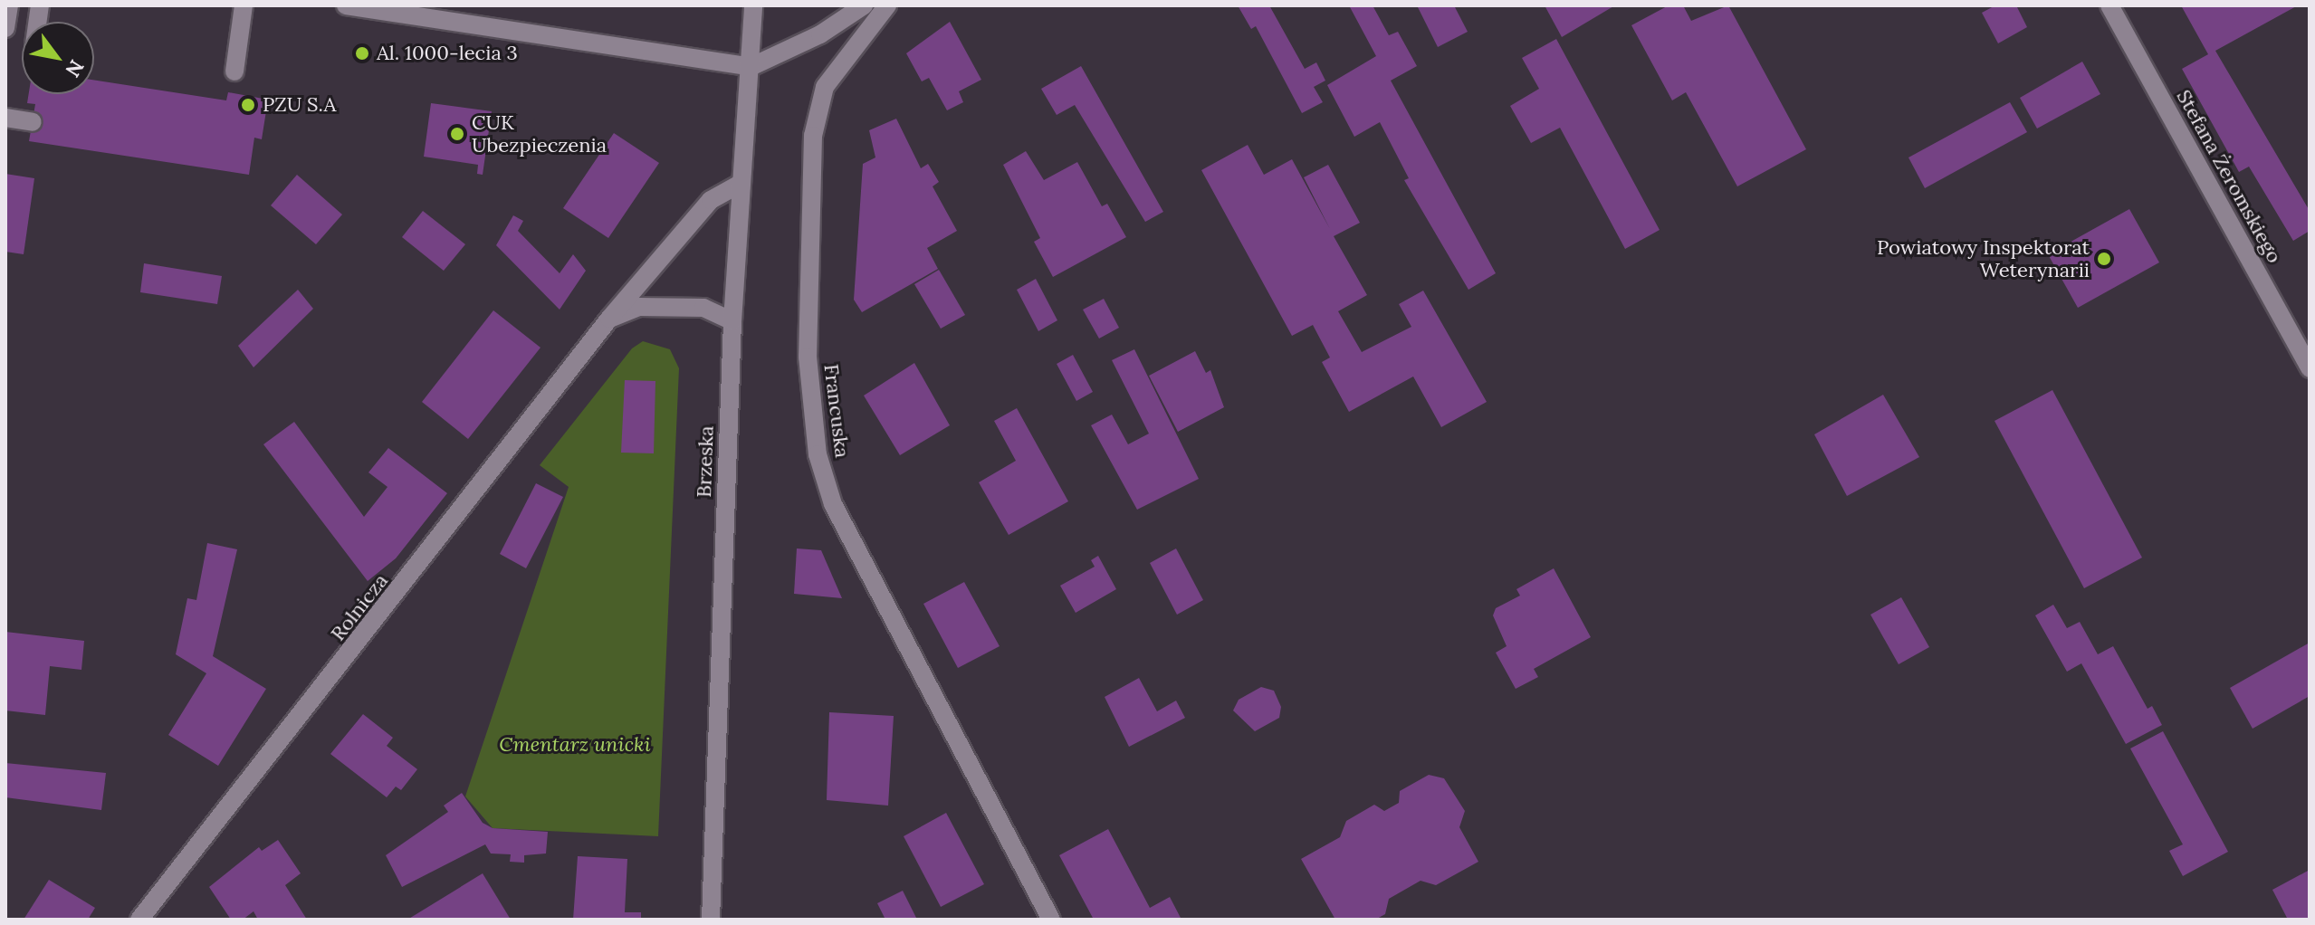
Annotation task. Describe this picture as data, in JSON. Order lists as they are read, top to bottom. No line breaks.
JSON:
{"streets":{"street":["Stefana Żeromskiego","Francuska","Brzeska","Rolnicza"]},"crossings":[["Brzeska","Rolnicza"]],"parks":["Cmentarz unicki"],"places":["Al. 1000-lecia 3","PZU S.A","CUK Ubezpieczenia","Powiatowy Inspektorat Weterynarii"],"north":"bottom right"}
